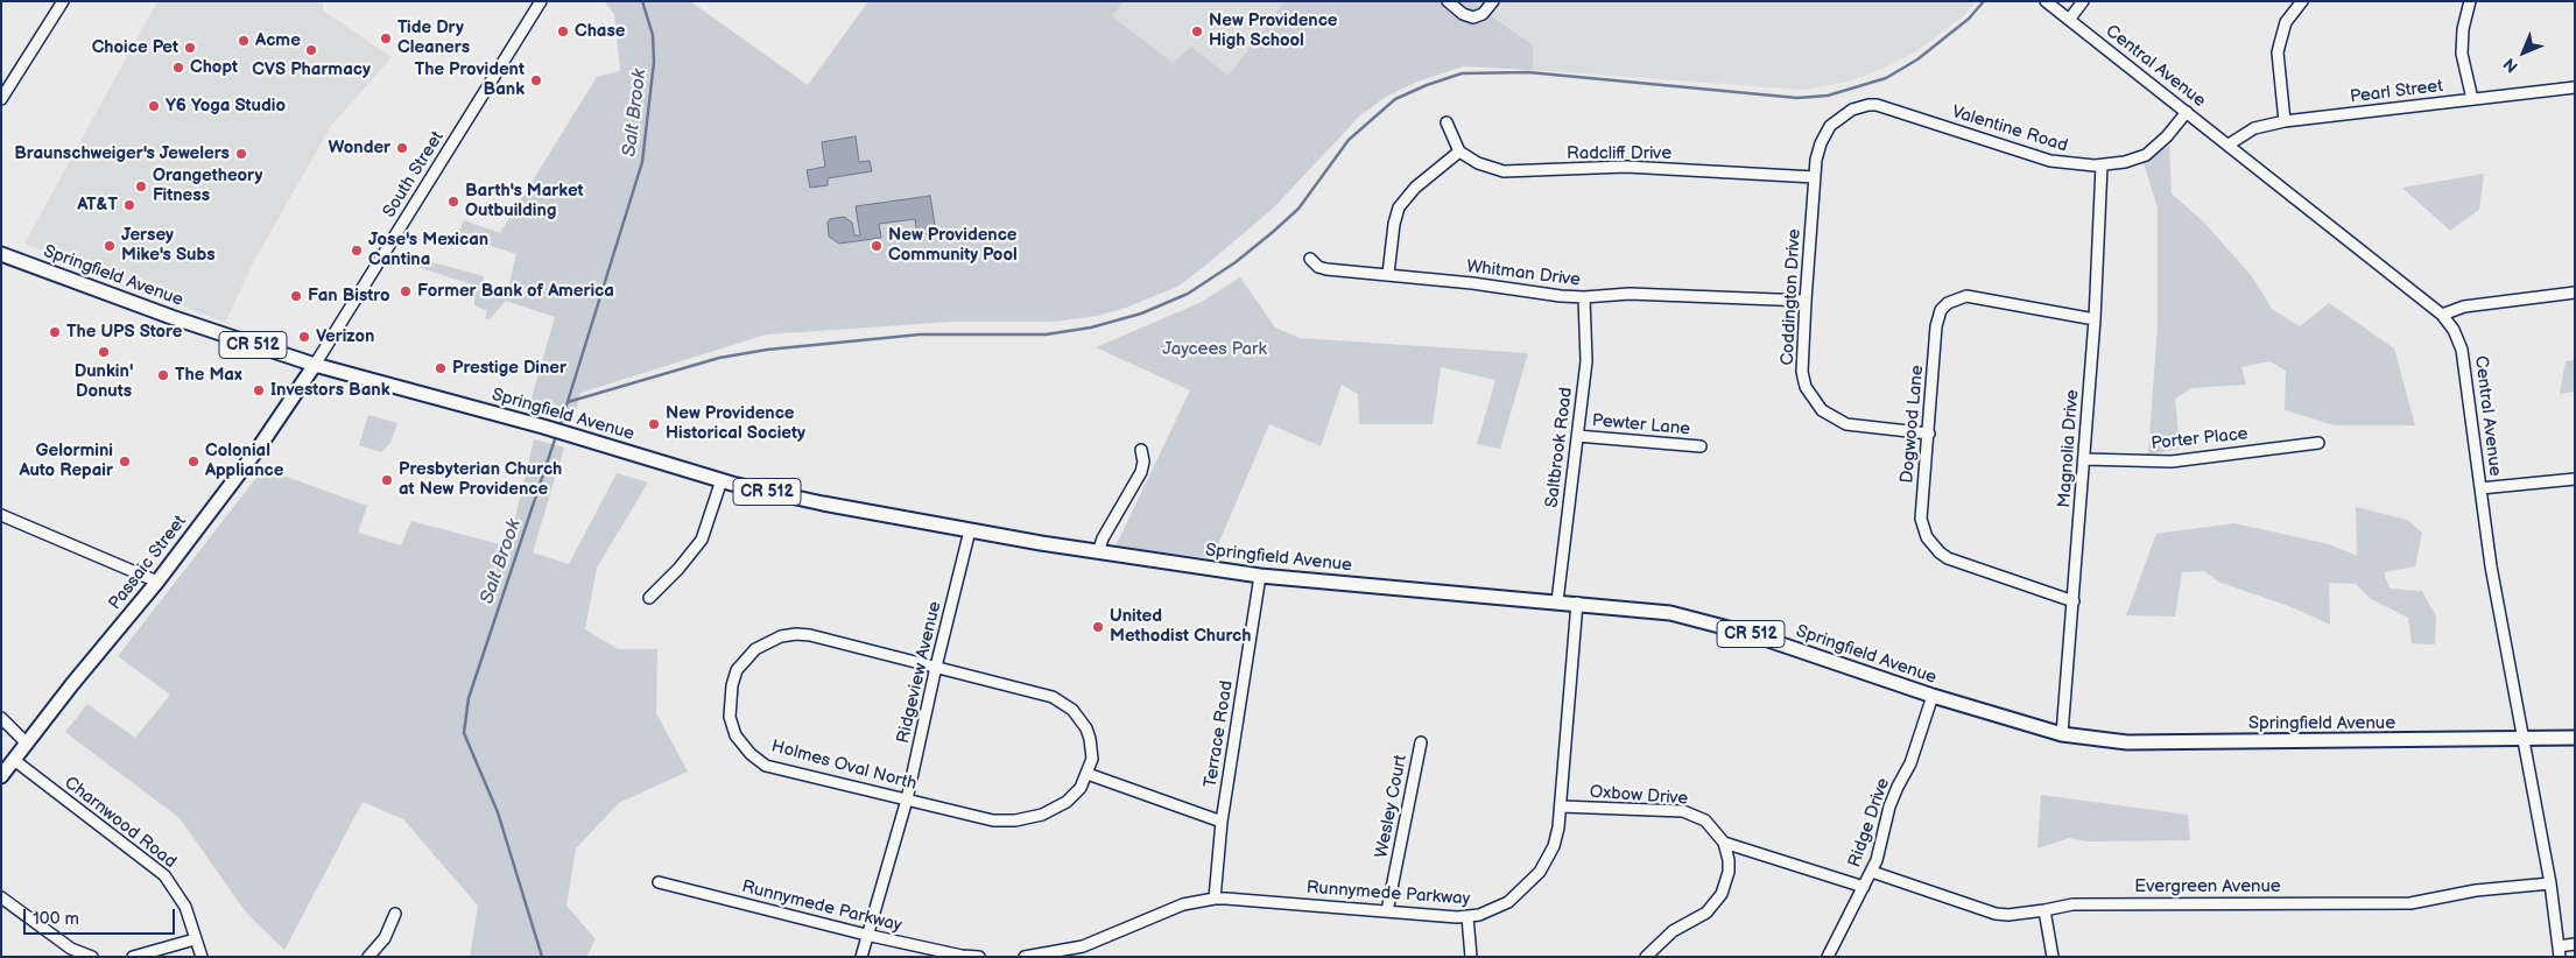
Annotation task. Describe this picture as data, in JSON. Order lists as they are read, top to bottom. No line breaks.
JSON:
{"streets":{"main road":["Springfield Avenue","CR 512","Passaic Street"],"street":["Central Avenue","Pearl Street","Valentine Road","Radcliff Drive","South Street","Whitman Drive","Coddington Drive","Dogwood Lane","Pewter Lane","Porter Place","Saltbrook Road","Magnolia Drive","Ridgeview Avenue","Terrace Road","Holmes Oval North","Oxbow Drive","Wesley Court","Charnwood Road","Ridge Drive","Evergreen Avenue","Runnymede Parkway"]},"crossings":[["Central Avenue","Pearl Street"],["Central Avenue","Valentine Road"],["Central Avenue","Springfield Avenue"],["Central Avenue","Evergreen Avenue"],["Valentine Road","Coddington Drive"],["Valentine Road","Magnolia Drive"],["Radcliff Drive","Coddington Drive"],["South Street","Springfield Avenue"],["South Street","Passaic Street"],["Whitman Drive","Coddington Drive"],["Whitman Drive","Saltbrook Road"],["Springfield Avenue","Saltbrook Road"],["Springfield Avenue","Magnolia Drive"],["Springfield Avenue","Passaic Street"],["Springfield Avenue","Ridgeview Avenue"],["Springfield Avenue","Terrace Road"],["Springfield Avenue","Ridge Drive"],["Springfield Avenue","Runnymede Parkway"],["Coddington Drive","Dogwood Lane"],["Dogwood Lane","Magnolia Drive"],["Pewter Lane","Saltbrook Road"],["Porter Place","Magnolia Drive"],["Passaic Street","Charnwood Road"],["Ridgeview Avenue","Holmes Oval North"],["Ridgeview Avenue","Runnymede Parkway"],["Terrace Road","Runnymede Parkway"],["Oxbow Drive","Runnymede Parkway"],["Wesley Court","Runnymede Parkway"],["Ridge Drive","Evergreen Avenue"]],"water":["Salt Brook"],"parks":["Jaycees Park"],"places":["Chase","New Providence High School","Tide Dry Cleaners","Acme","Choice Pet","CVS Pharmacy","Chopt","The Provident Bank","Y6 Yoga Studio","Wonder","Braunschweiger's Jewelers","Orangetheory Fitness","Barth's Market Outbuilding","AT&T","Jersey Mike's Subs","New Providence Community Pool","Jose's Mexican Cantina","Former Bank of America","Fan Bistro","The UPS Store","Verizon","Dunkin' Donuts","Prestige Diner","The Max","Investors Bank","New Providence Historical Society","Gelormini Auto Repair","Colonial Appliance","Presbyterian Church at New Providence","United Methodist Church"],"scale_bar":"100 m","north":"bottom left"}
